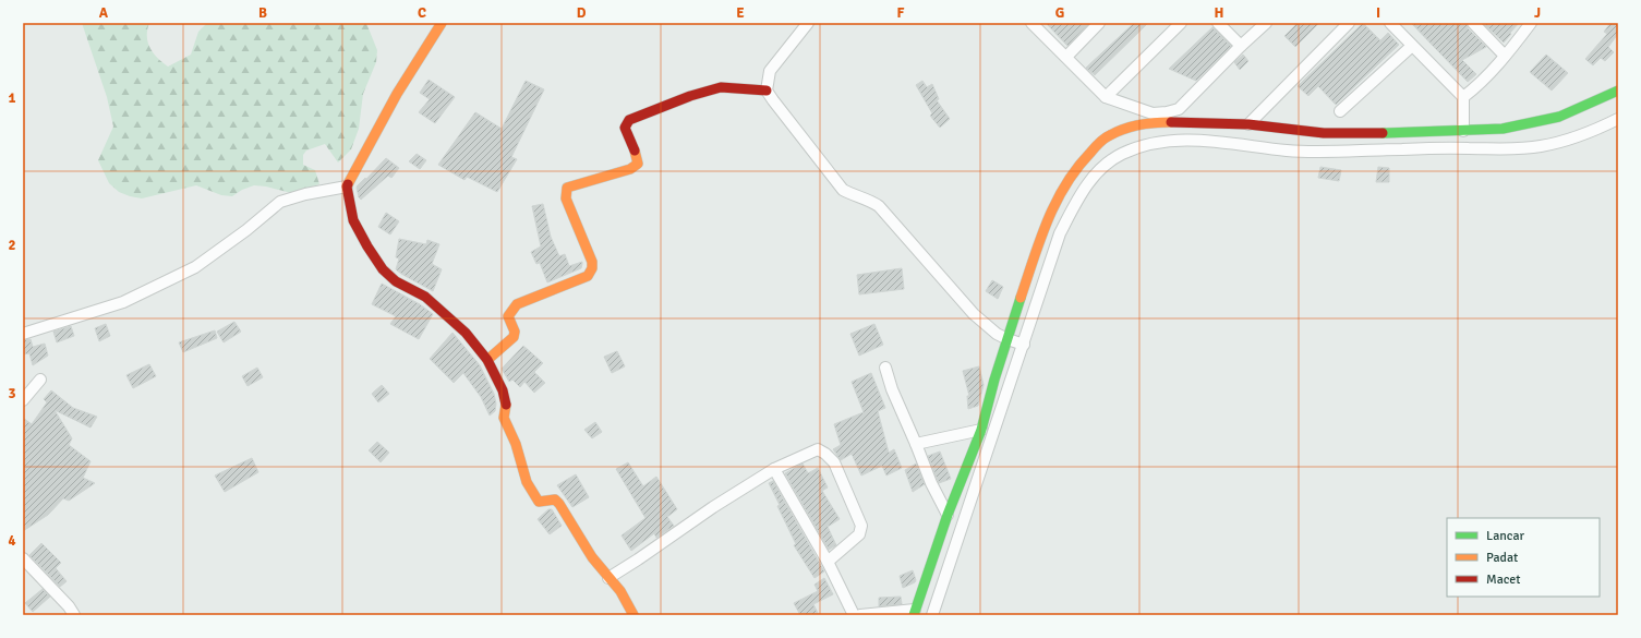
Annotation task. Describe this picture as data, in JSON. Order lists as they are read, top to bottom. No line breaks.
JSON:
{"legend":["Lancar","Padat","Macet"],"grid":{"columns":["A","B","C","D","E","F","G","H","I","J"],"rows":["1","2","3","4"]}}
